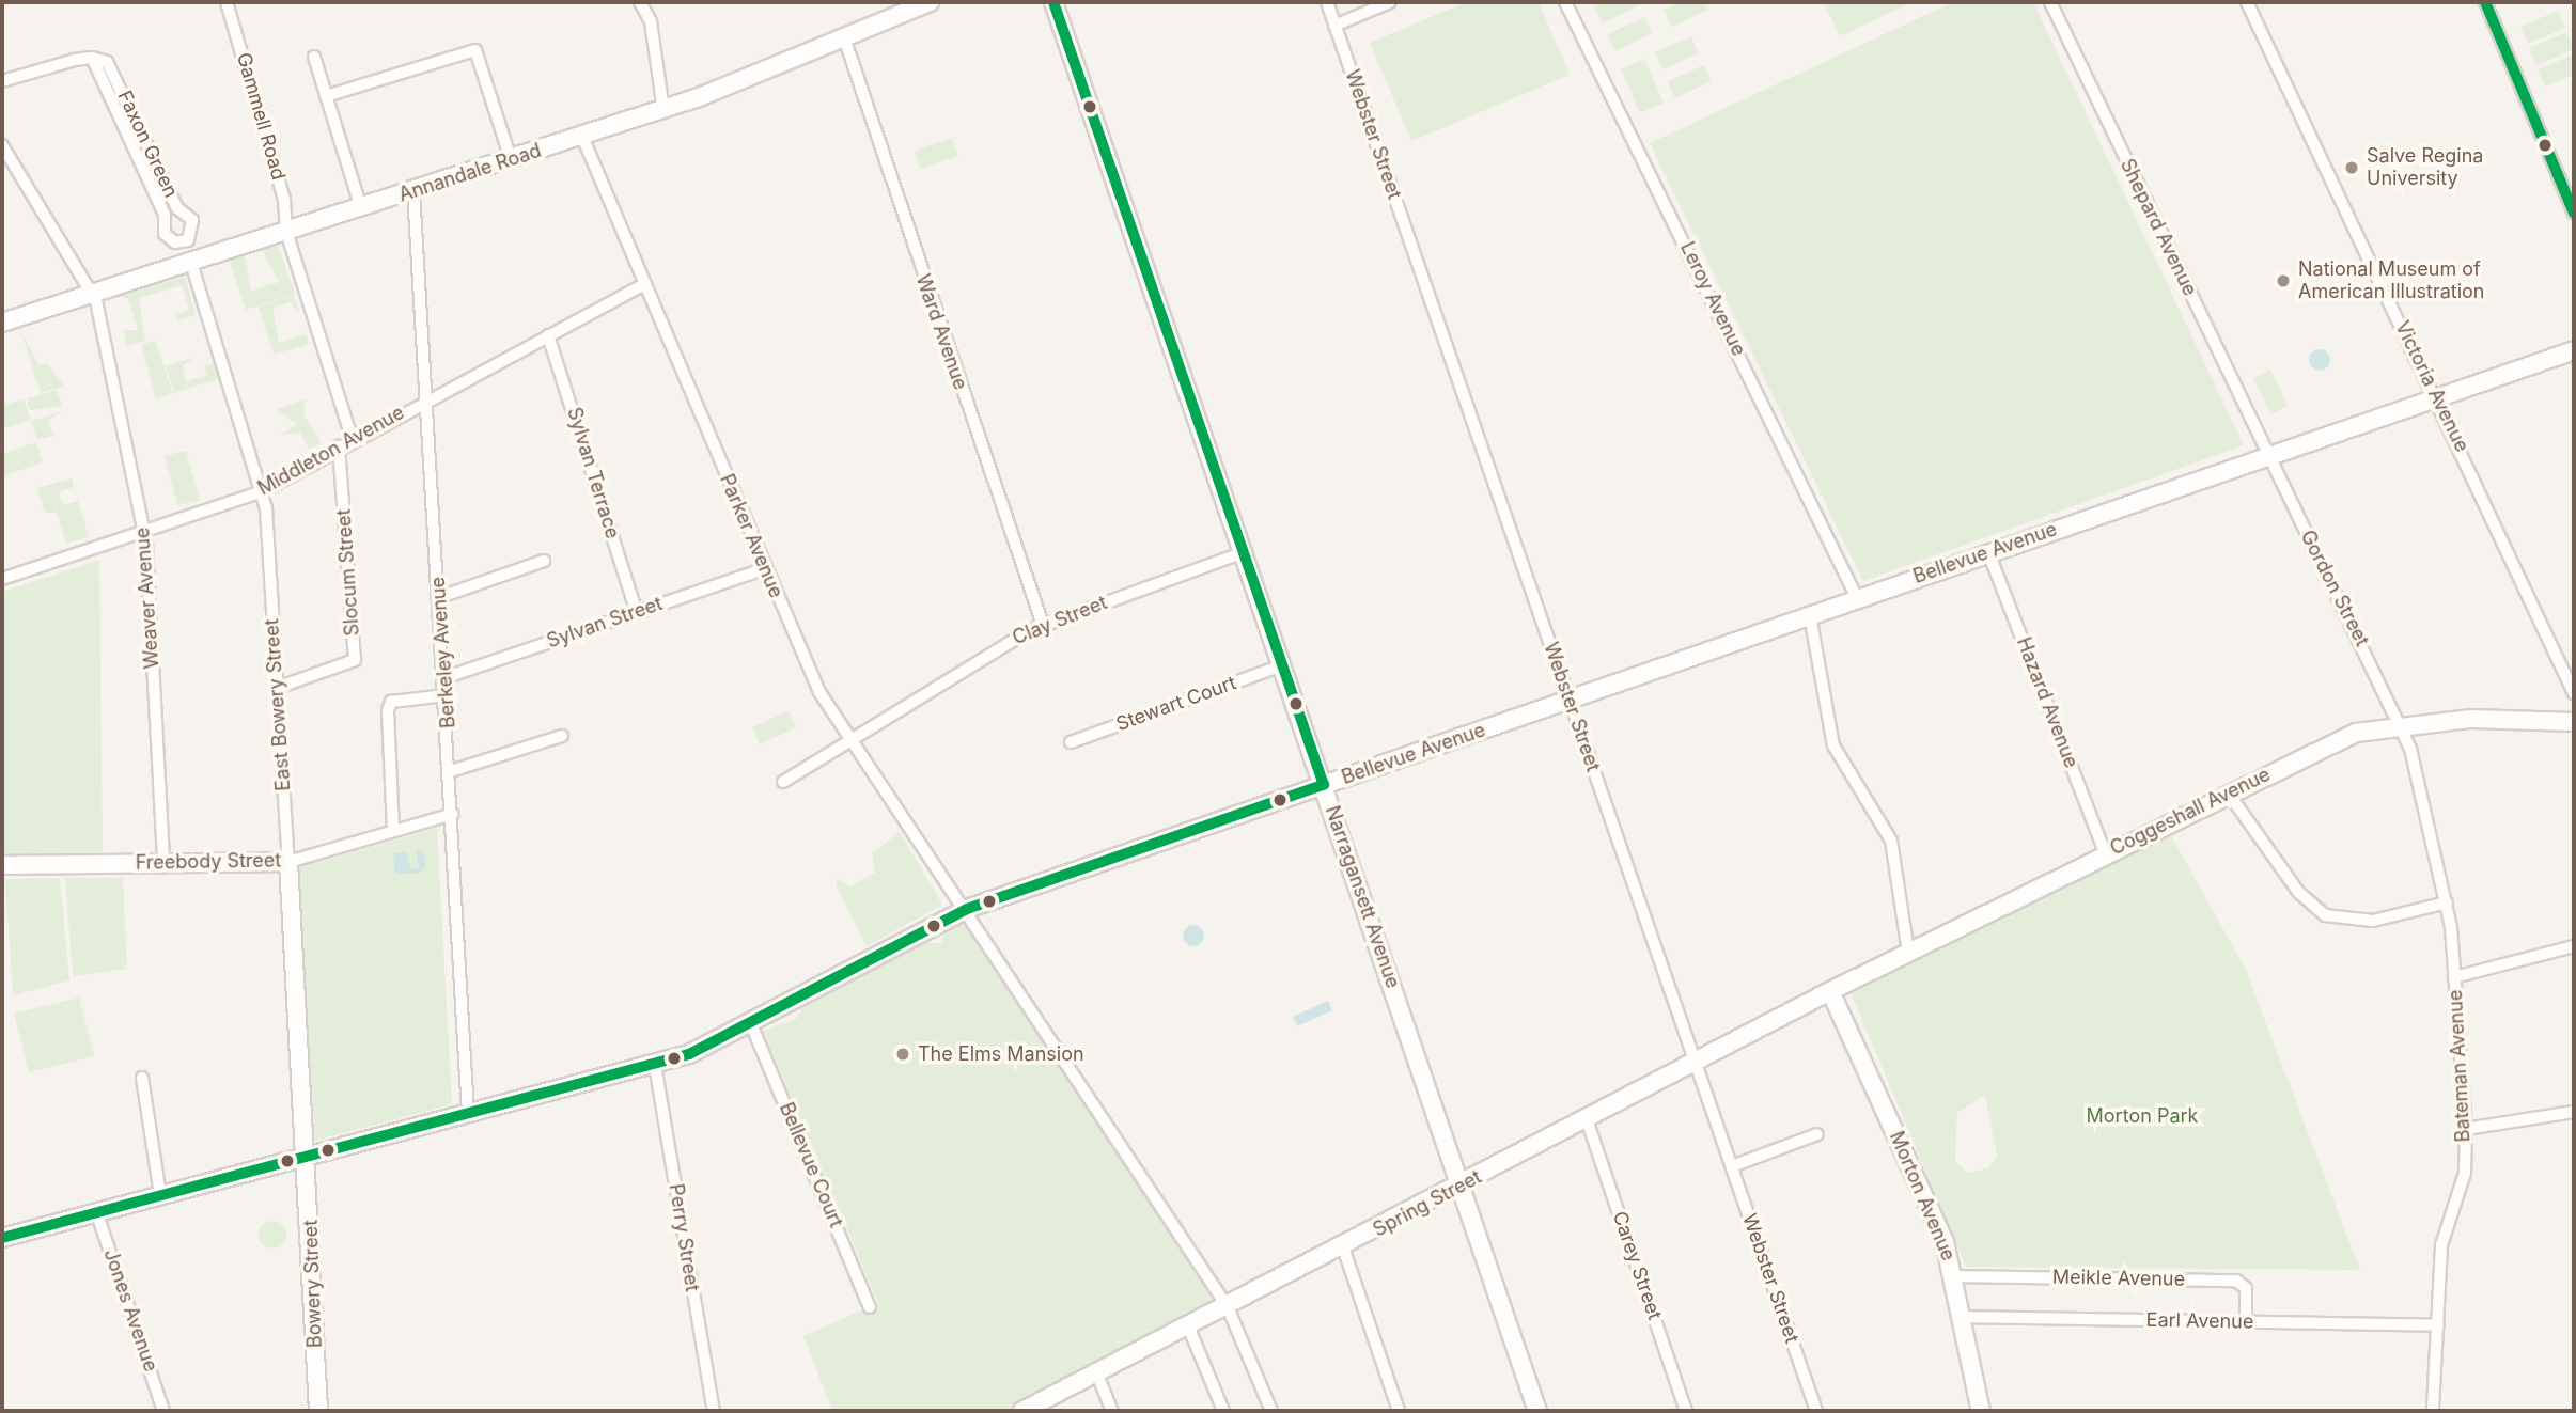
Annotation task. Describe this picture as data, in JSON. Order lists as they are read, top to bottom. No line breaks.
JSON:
{"streets":{"main road":["Annandale Road","Bellevue Avenue","East Bowery Street","Coggeshall Avenue","Freebody Street","Narragansett Avenue","Morton Avenue","Spring Street","Bowery Street"],"street":["Gammell Road","Webster Street","Faxon Green","Shepard Avenue","Leroy Avenue","Ward Avenue","Victoria Avenue","Middleton Avenue","Sylvan Terrace","Parker Avenue","Slocum Street","Gordon Street","Weaver Avenue","Clay Street","Sylvan Street","Berkeley Avenue","Hazard Avenue","Stewart Court","Bateman Avenue","Bellevue Court","Perry Street","Carey Street","Meikle Avenue","Jones Avenue","Earl Avenue"]},"crossings":[["Gammell Road","Annandale Road"],["Webster Street","Bellevue Avenue"],["Webster Street","Spring Street"],["Annandale Road","Ward Avenue"],["Annandale Road","Parker Avenue"],["Annandale Road","Weaver Avenue"],["Annandale Road","Berkeley Avenue"],["Annandale Road","East Bowery Street"],["Shepard Avenue","Bellevue Avenue"],["Shepard Avenue","Gordon Street"],["Leroy Avenue","Bellevue Avenue"],["Ward Avenue","Clay Street"],["Victoria Avenue","Bellevue Avenue"],["Middleton Avenue","Sylvan Terrace"],["Middleton Avenue","Parker Avenue"],["Middleton Avenue","Slocum Street"],["Middleton Avenue","Weaver Avenue"],["Middleton Avenue","Berkeley Avenue"],["Middleton Avenue","East Bowery Street"],["Sylvan Terrace","Sylvan Street"],["Parker Avenue","Bellevue Avenue"],["Parker Avenue","Clay Street"],["Parker Avenue","Sylvan Street"],["Parker Avenue","Spring Street"],["Bellevue Avenue","Gordon Street"],["Bellevue Avenue","Berkeley Avenue"],["Bellevue Avenue","Hazard Avenue"],["Bellevue Avenue","East Bowery Street"],["Bellevue Avenue","Narragansett Avenue"],["Bellevue Avenue","Bellevue Court"],["Bellevue Avenue","Perry Street"],["Bellevue Avenue","Bowery Street"],["Bellevue Avenue","Jones Avenue"],["Slocum Street","East Bowery Street"],["Gordon Street","Coggeshall Avenue"],["Gordon Street","Bateman Avenue"],["Weaver Avenue","Freebody Street"],["Clay Street","Narragansett Avenue"],["Sylvan Street","Berkeley Avenue"],["Berkeley Avenue","Freebody Street"],["Hazard Avenue","Coggeshall Avenue"],["Stewart Court","Narragansett Avenue"],["East Bowery Street","Freebody Street"],["East Bowery Street","Bowery Street"],["Coggeshall Avenue","Bateman Avenue"],["Coggeshall Avenue","Morton Avenue"],["Coggeshall Avenue","Spring Street"],["Narragansett Avenue","Spring Street"],["Bateman Avenue","Earl Avenue"],["Morton Avenue","Spring Street"],["Morton Avenue","Meikle Avenue"],["Morton Avenue","Earl Avenue"],["Spring Street","Carey Street"],["Meikle Avenue","Earl Avenue"]],"parks":["Morton Park"],"places":["Salve Regina University","National Museum of American Illustration","The Elms Mansion"]}
